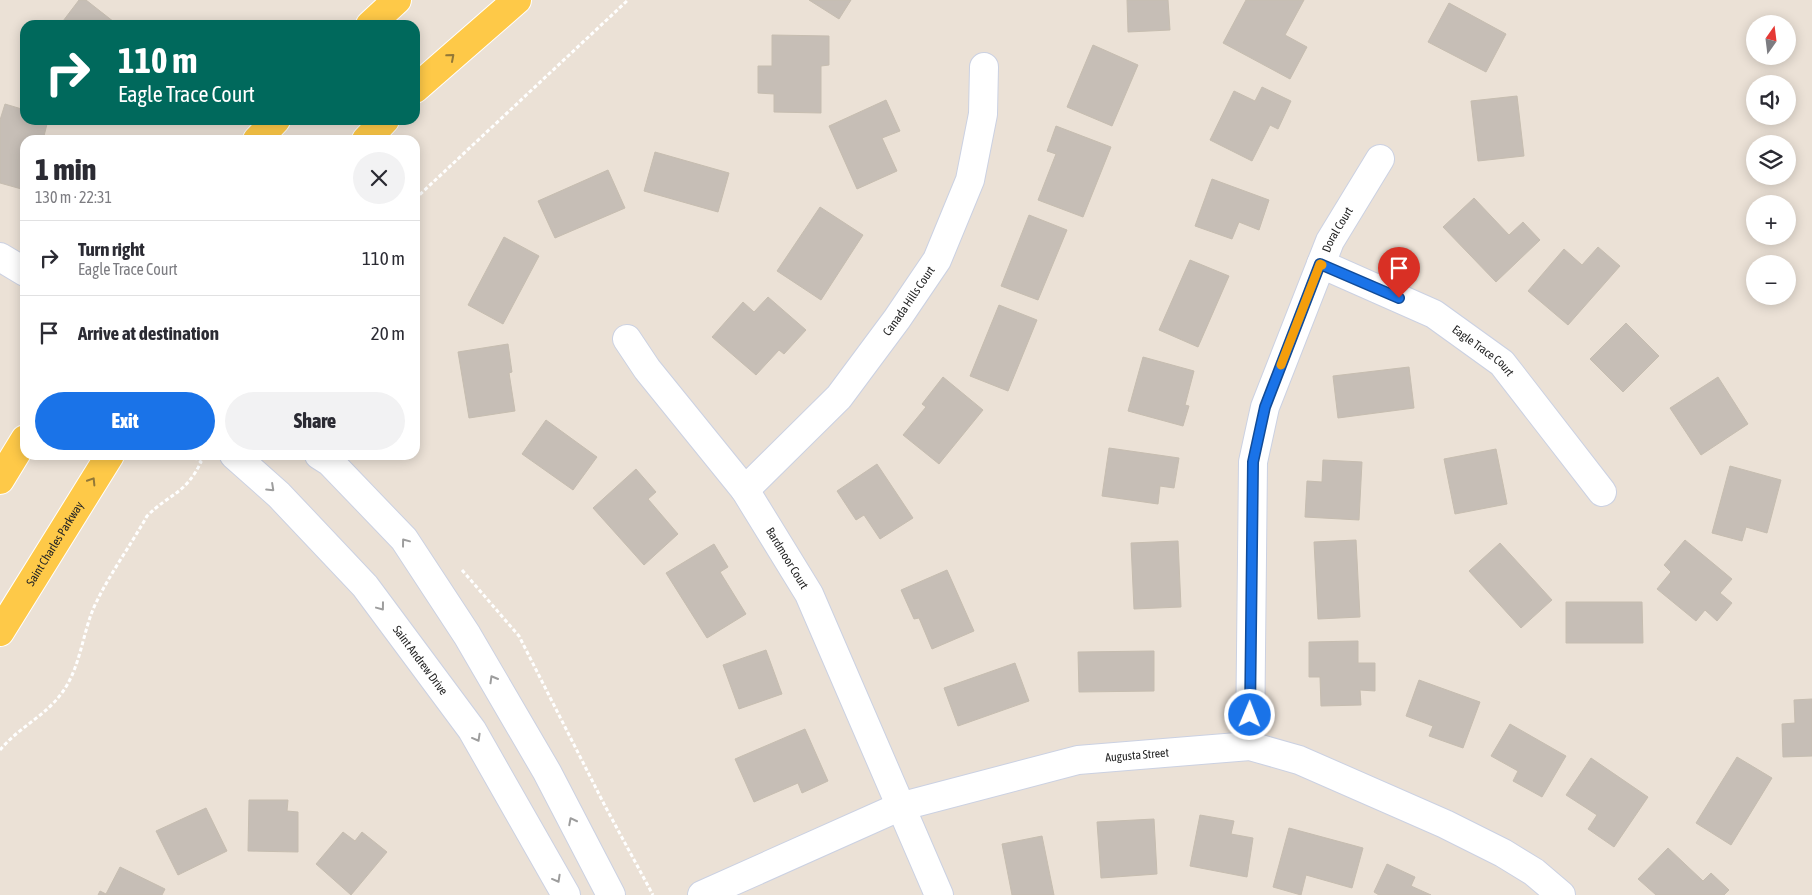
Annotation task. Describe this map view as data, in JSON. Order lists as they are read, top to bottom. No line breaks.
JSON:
{"streets":{"main road":["Saint Charles Parkway"],"street":["Doral Court","Canada Hills Court","Eagle Trace Court","Bardmoor Court","Saint Andrew Drive","Augusta Street"]},"crossings":[["Doral Court","Eagle Trace Court"],["Doral Court","Augusta Street"],["Canada Hills Court","Bardmoor Court"],["Bardmoor Court","Augusta Street"]],"one_way":["Saint Charles Parkway"],"north":"top","page":{"map_buttons":["+","−"],"turn":["110 m","Eagle Trace Court"],"heading":["1 min","130 m · 22:31"],"list":[{"name":"Turn right","note":"Eagle Trace Court","value":"110 m"},{"name":"Arrive at destination","value":"20 m"}],"buttons":["Exit","Share"]}}
